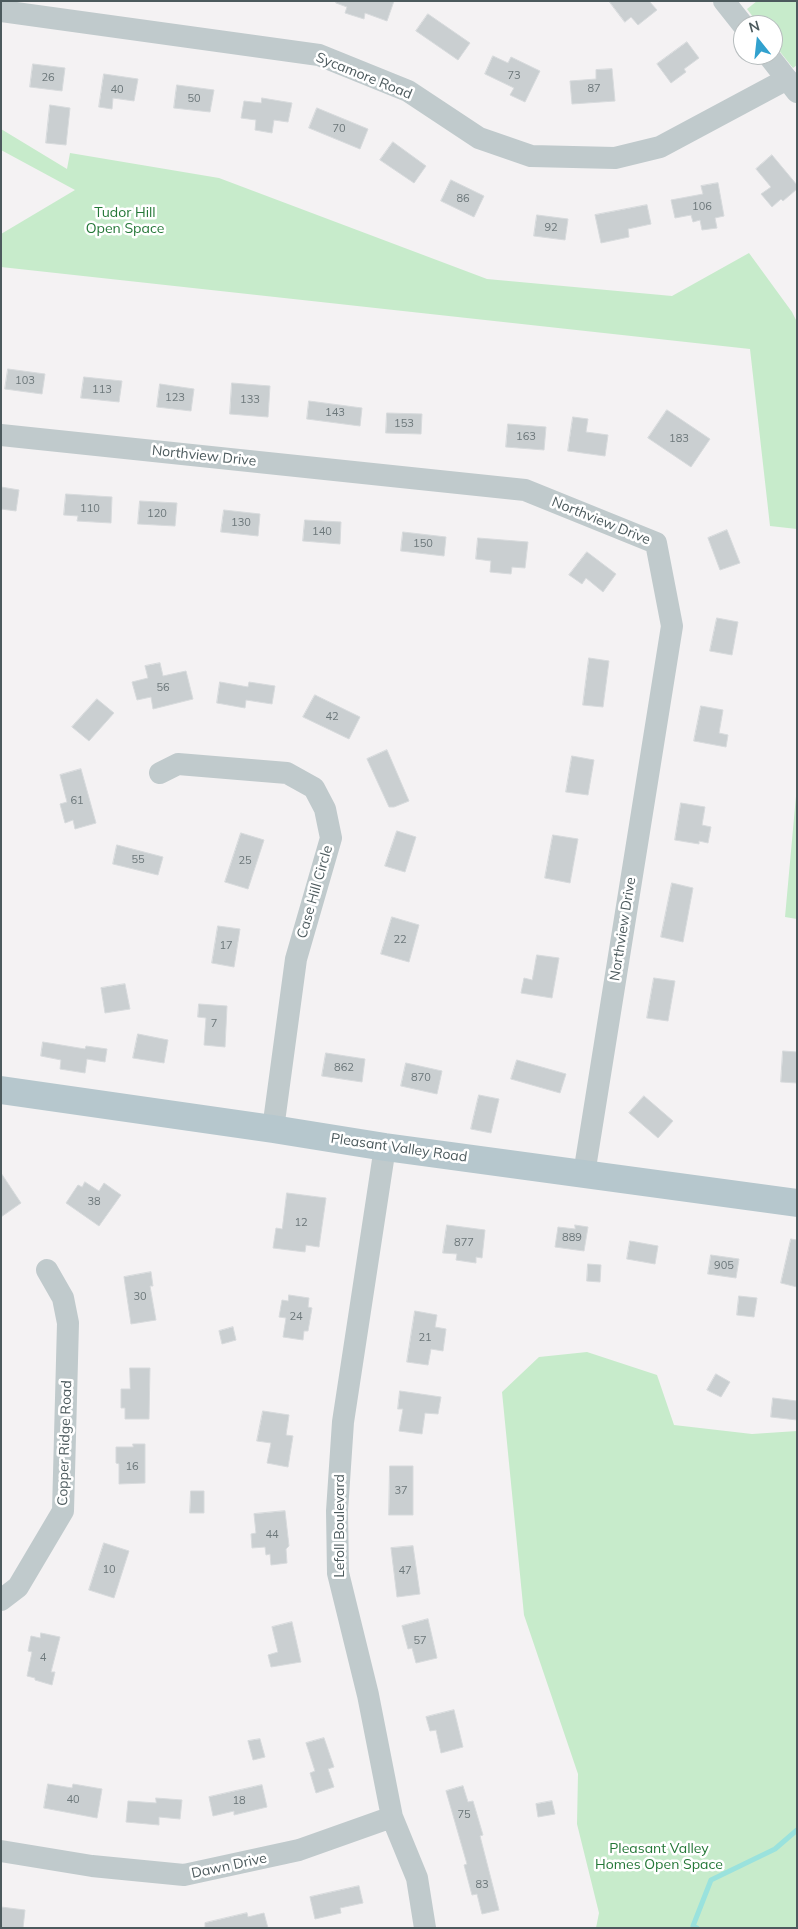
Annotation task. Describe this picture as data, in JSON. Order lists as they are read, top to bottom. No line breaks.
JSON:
{"streets":{"main road":["Pleasant Valley Road"],"street":["Sycamore Road","Northview Drive","Case Hill Circle","Copper Ridge Road","Lefoll Boulevard","Dawn Drive"]},"crossings":[["Northview Drive","Pleasant Valley Road"],["Case Hill Circle","Pleasant Valley Road"],["Pleasant Valley Road","Lefoll Boulevard"],["Lefoll Boulevard","Dawn Drive"]],"parks":["Tudor Hill Open Space","Pleasant Valley Homes Open Space"],"house_numbers":["73","26","87","40","50","70","86","106","92","103","113","123","133","143","153","163","183","110","120","130","140","150","56","42","61","55","25","22","17","7","862","870","38","12","889","877","905","30","24","21","16","37","44","10","47","57","4","40","18","75","83"],"north":"top"}
